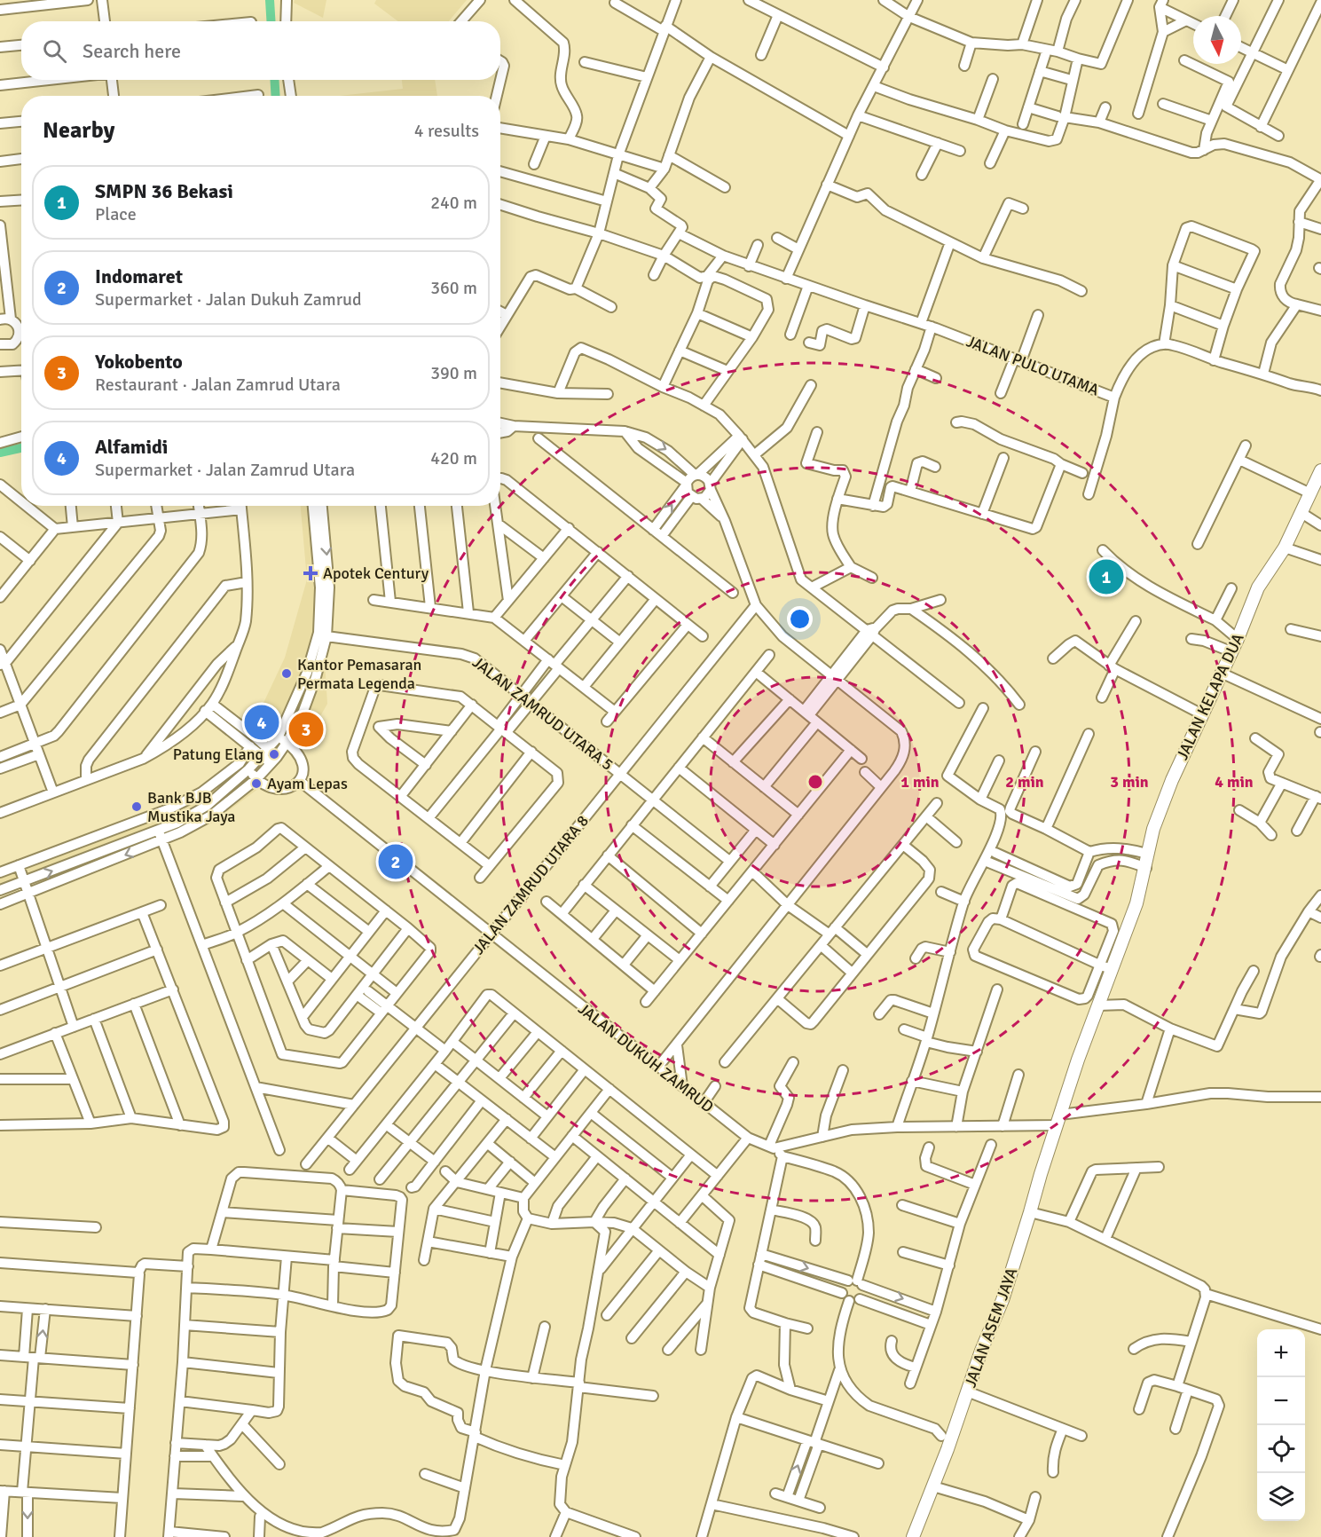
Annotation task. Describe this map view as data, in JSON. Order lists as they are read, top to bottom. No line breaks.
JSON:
{"streets":{"main road":["JALAN KELAPA DUA","JALAN ASEM JAYA"],"street":["JALAN PULO UTAMA","JALAN ZAMRUD UTARA 5","JALAN ZAMRUD UTARA 8","JALAN DUKUH ZAMRUD"]},"crossings":[["JALAN KELAPA DUA","JALAN ASEM JAYA"],["JALAN ZAMRUD UTARA 5","JALAN ZAMRUD UTARA 8"],["JALAN ZAMRUD UTARA 8","JALAN DUKUH ZAMRUD"]],"places":{"health":["Apotek Century"],"other":["Kantor Pemasaran Permata Legenda","Patung Elang","Ayam Lepas","Bank BJB Mustika Jaya"]},"north":"bottom","page":{"search":"Search here","heading":["Nearby","4 results"],"list":[{"mark":"1","name":"SMPN 36 Bekasi","note":"Place","value":"240 m"},{"mark":"2","name":"Indomaret","note":"Supermarket · Jalan Dukuh Zamrud","value":"360 m"},{"mark":"3","name":"Yokobento","note":"Restaurant · Jalan Zamrud Utara","value":"390 m"},{"mark":"4","name":"Alfamidi","note":"Supermarket · Jalan Zamrud Utara","value":"420 m"}],"pins":["1","4","3","2"],"map_buttons":["+","−"]},"rings":["1 min","2 min","3 min","4 min"]}
